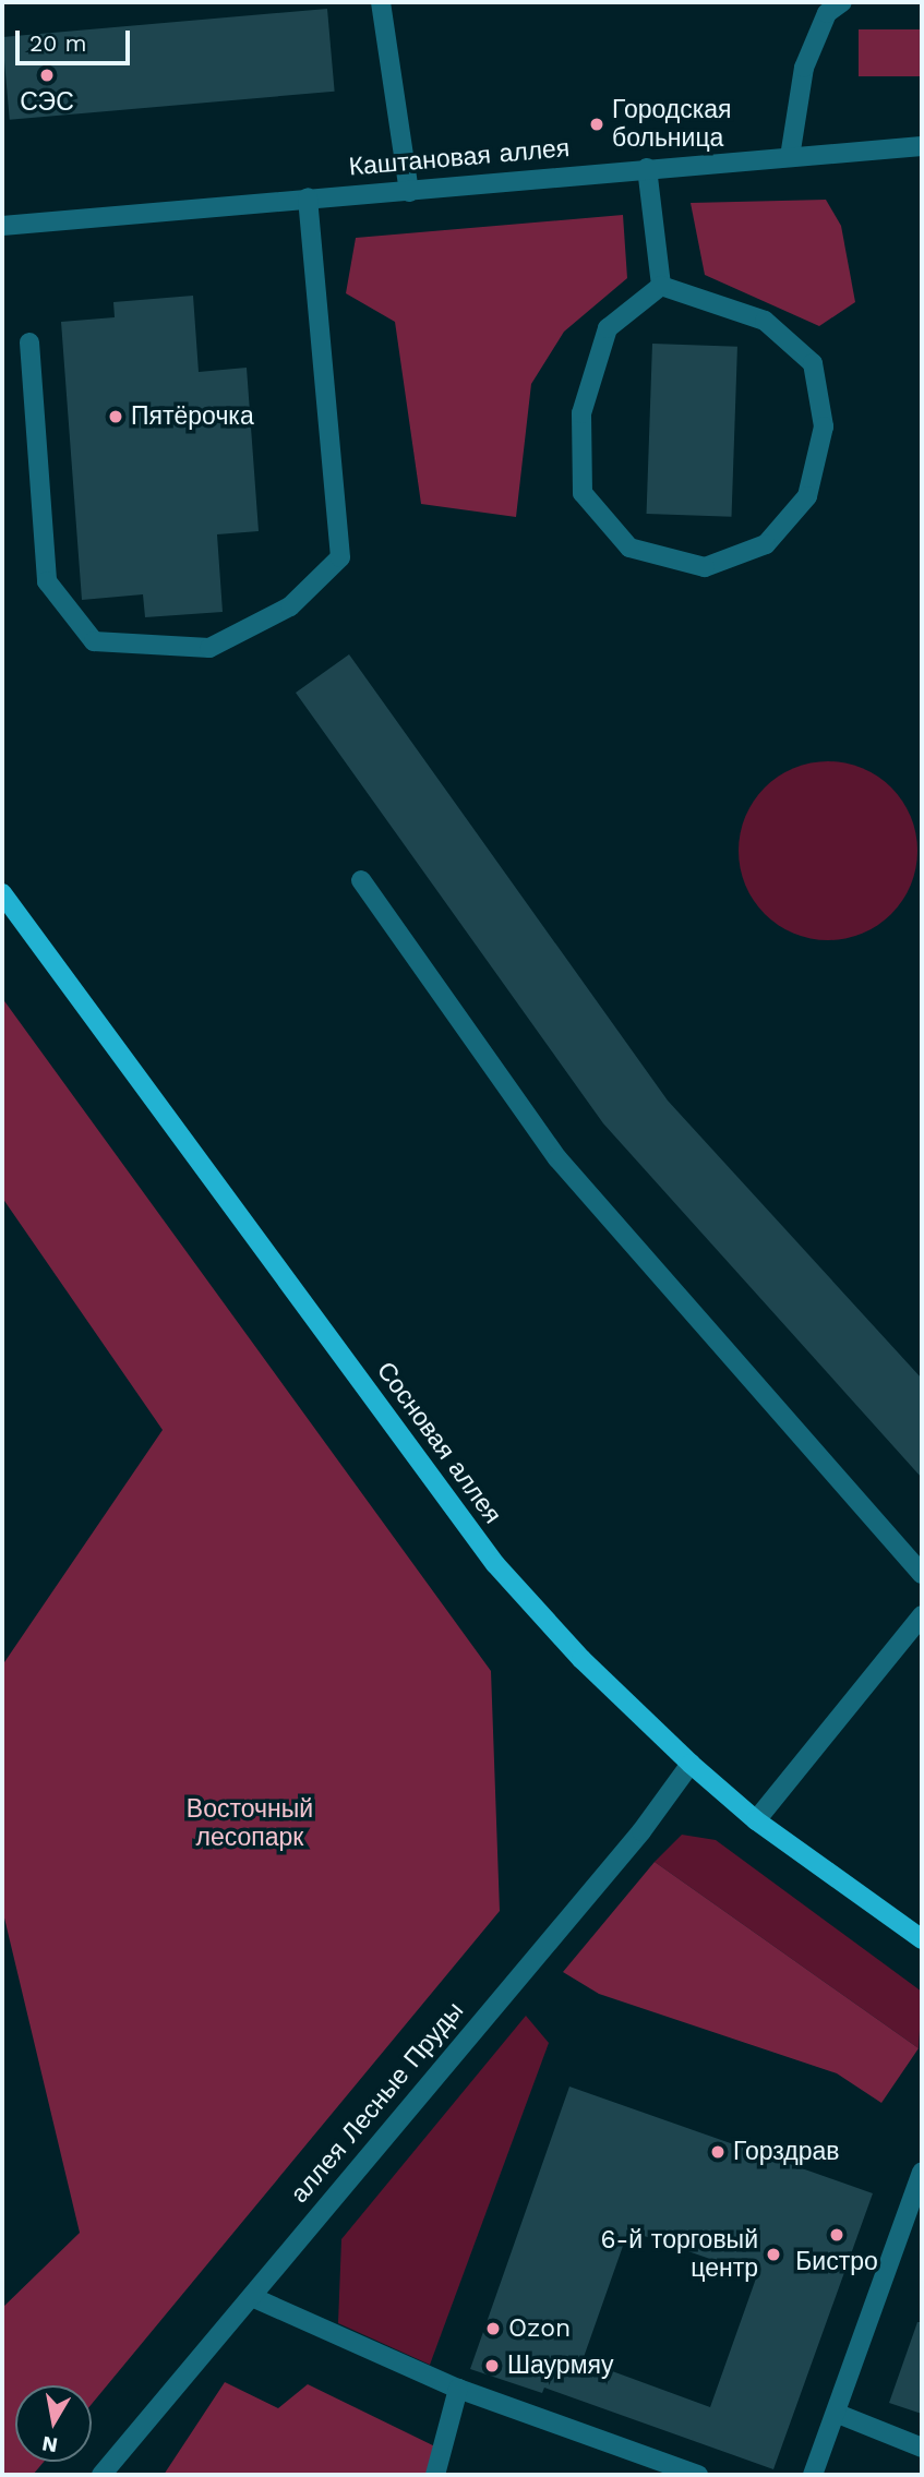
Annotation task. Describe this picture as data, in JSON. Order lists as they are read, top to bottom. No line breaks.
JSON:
{"streets":{"main road":["Сосновая аллея"],"street":["Каштановая аллея","аллея Лесные Пруды"]},"crossings":[["Сосновая аллея","аллея Лесные Пруды"]],"parks":["Восточный лесопарк"],"places":["СЭС","Городская больница","Пятёрочка","Горздрав","Бистро","6-й торговый центр","Ozon","Шаурмяу"],"scale_bar":"20 m","north":"bottom"}
